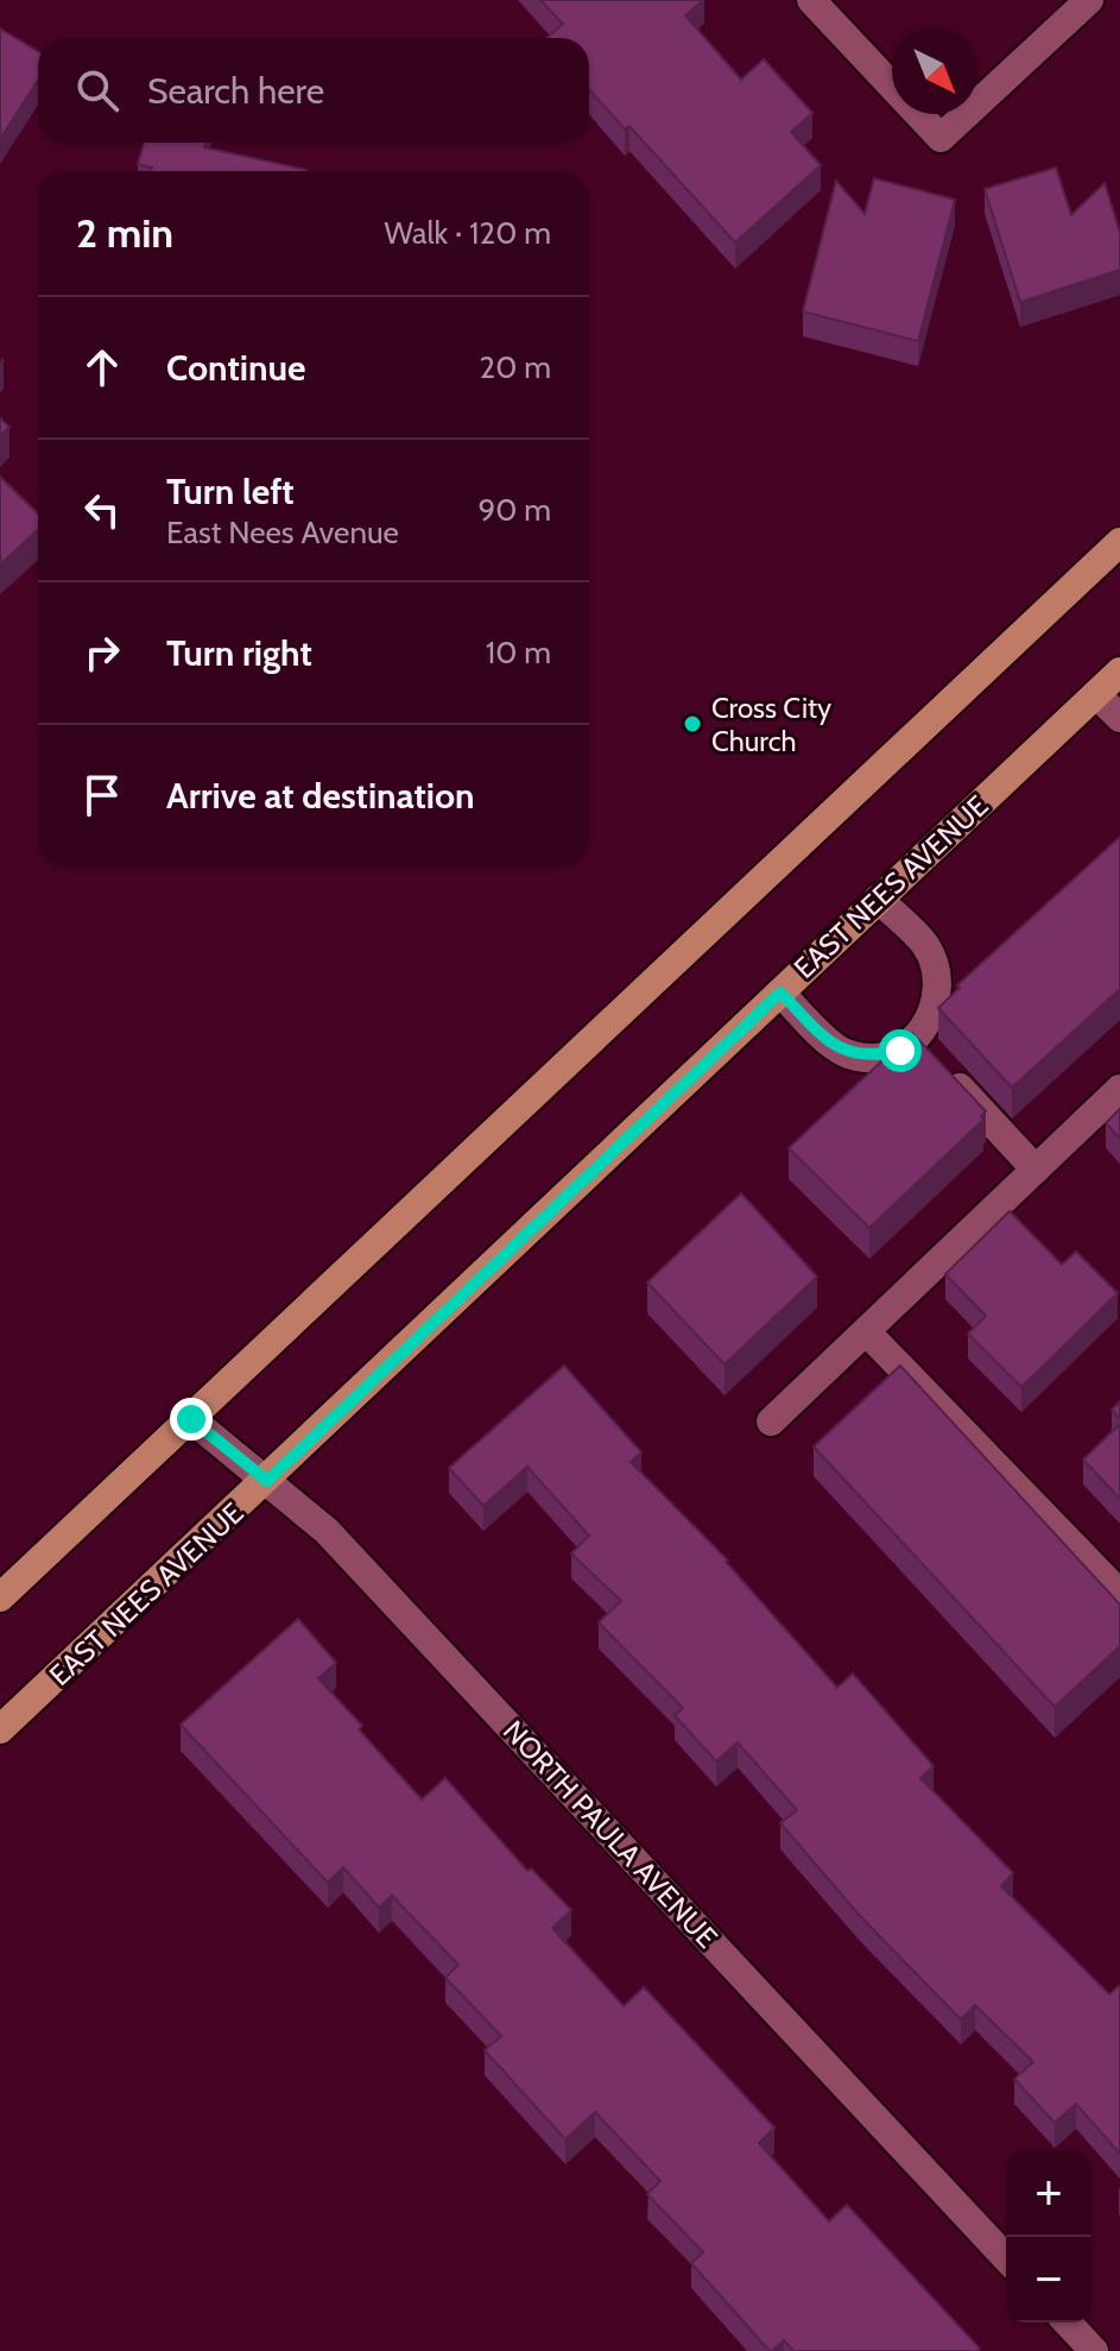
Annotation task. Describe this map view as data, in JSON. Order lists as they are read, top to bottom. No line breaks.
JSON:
{"streets":{"main road":["EAST NEES AVENUE"],"street":["NORTH PAULA AVENUE"]},"crossings":[["EAST NEES AVENUE","NORTH PAULA AVENUE"]],"places":["Cross City Church"],"north":"bottom right","page":{"search":"Search here","heading":["2 min","Walk · 120 m"],"list":[["Continue","20 m"],["Turn left","East Nees Avenue","90 m"],["Turn right","10 m"],"Arrive at destination"],"map_buttons":["+","−"]}}
